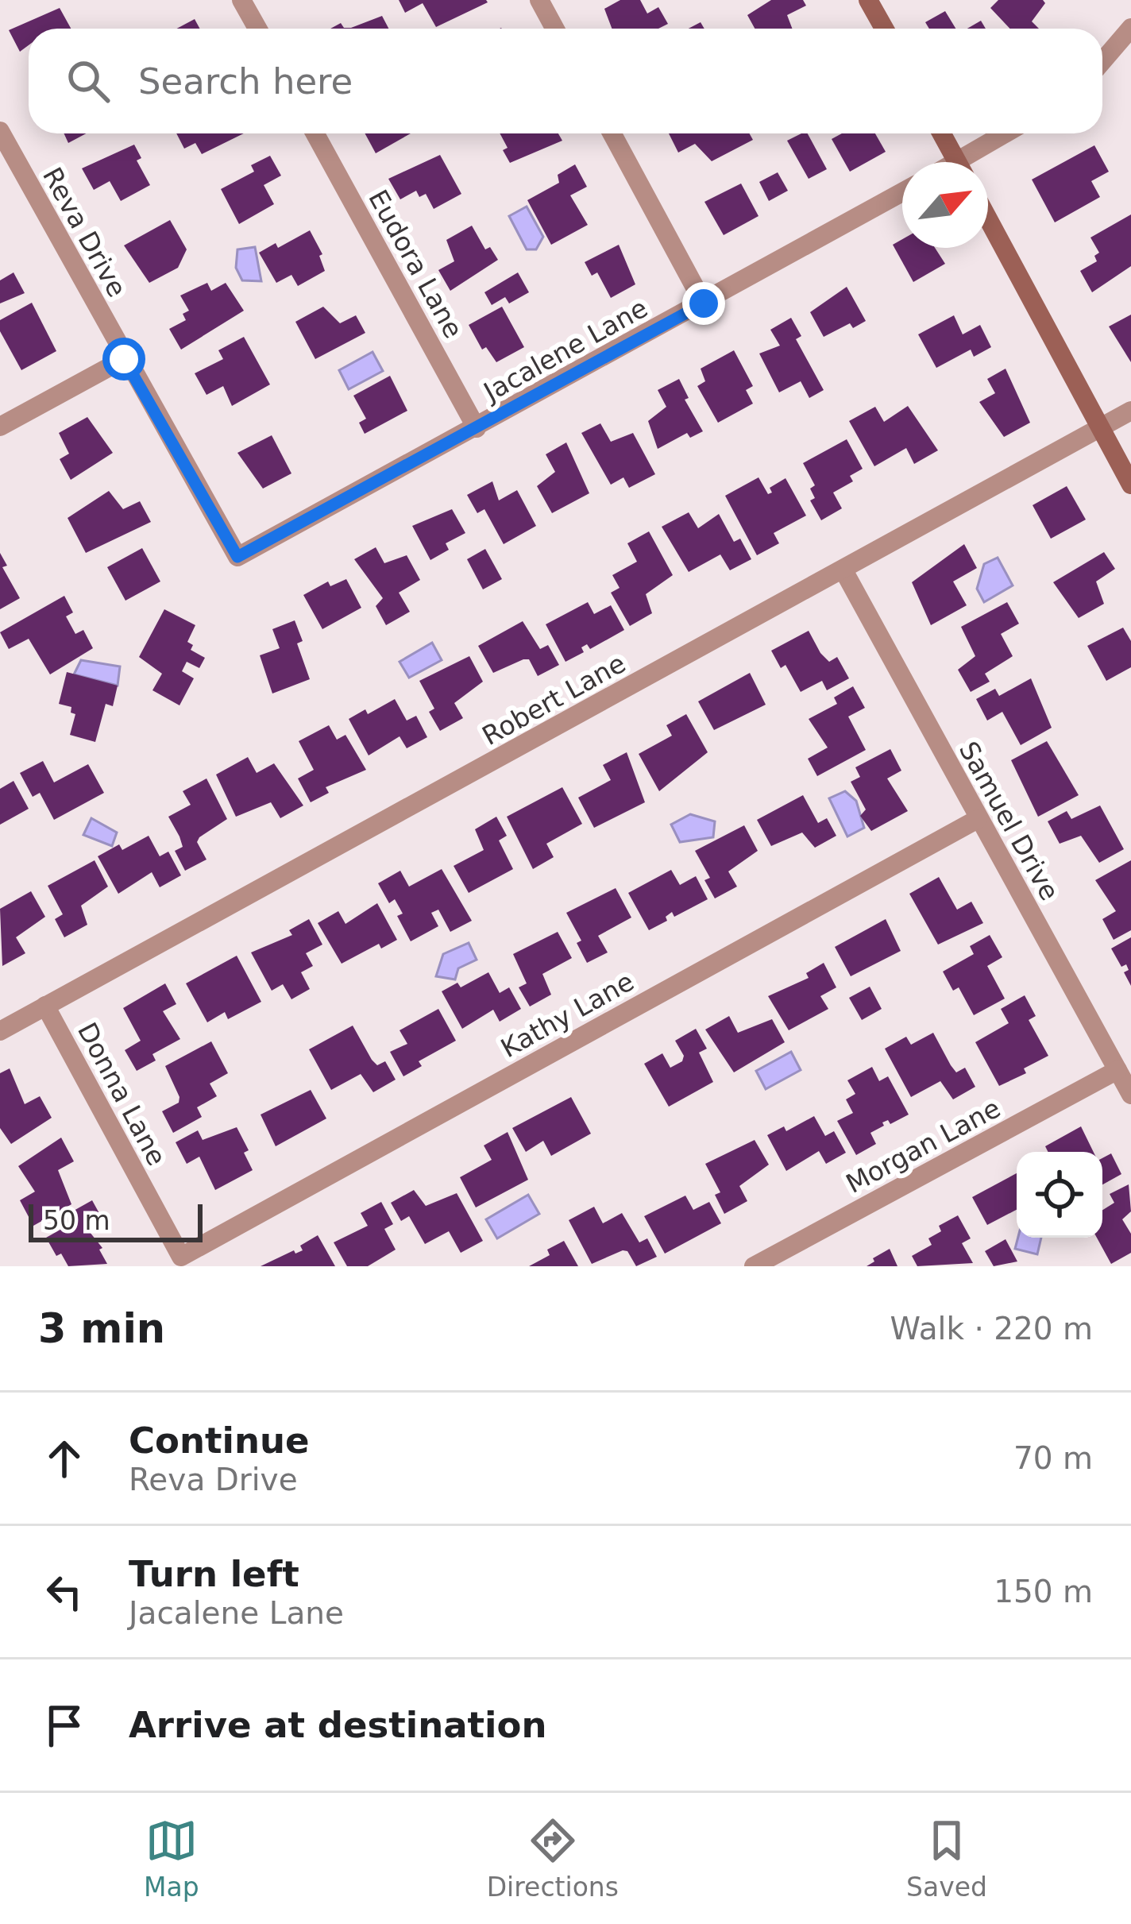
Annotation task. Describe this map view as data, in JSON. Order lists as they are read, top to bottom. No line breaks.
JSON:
{"streets":{"street":["Reva Drive","Eudora Lane","Jacalene Lane","Robert Lane","Samuel Drive","Kathy Lane","Donna Lane","Morgan Lane"]},"crossings":[["Reva Drive","Jacalene Lane"],["Eudora Lane","Jacalene Lane"],["Robert Lane","Samuel Drive"],["Robert Lane","Donna Lane"],["Samuel Drive","Kathy Lane"],["Samuel Drive","Morgan Lane"],["Kathy Lane","Donna Lane"]],"scale_bar":"50 m","north":"top right","page":{"search":"Search here","scale":"50 m","heading":["3 min","Walk · 220 m"],"list":[["Continue","Reva Drive","70 m"],["Turn left","Jacalene Lane","150 m"],"Arrive at destination"],"nav":["Map","Directions","Saved"]}}
